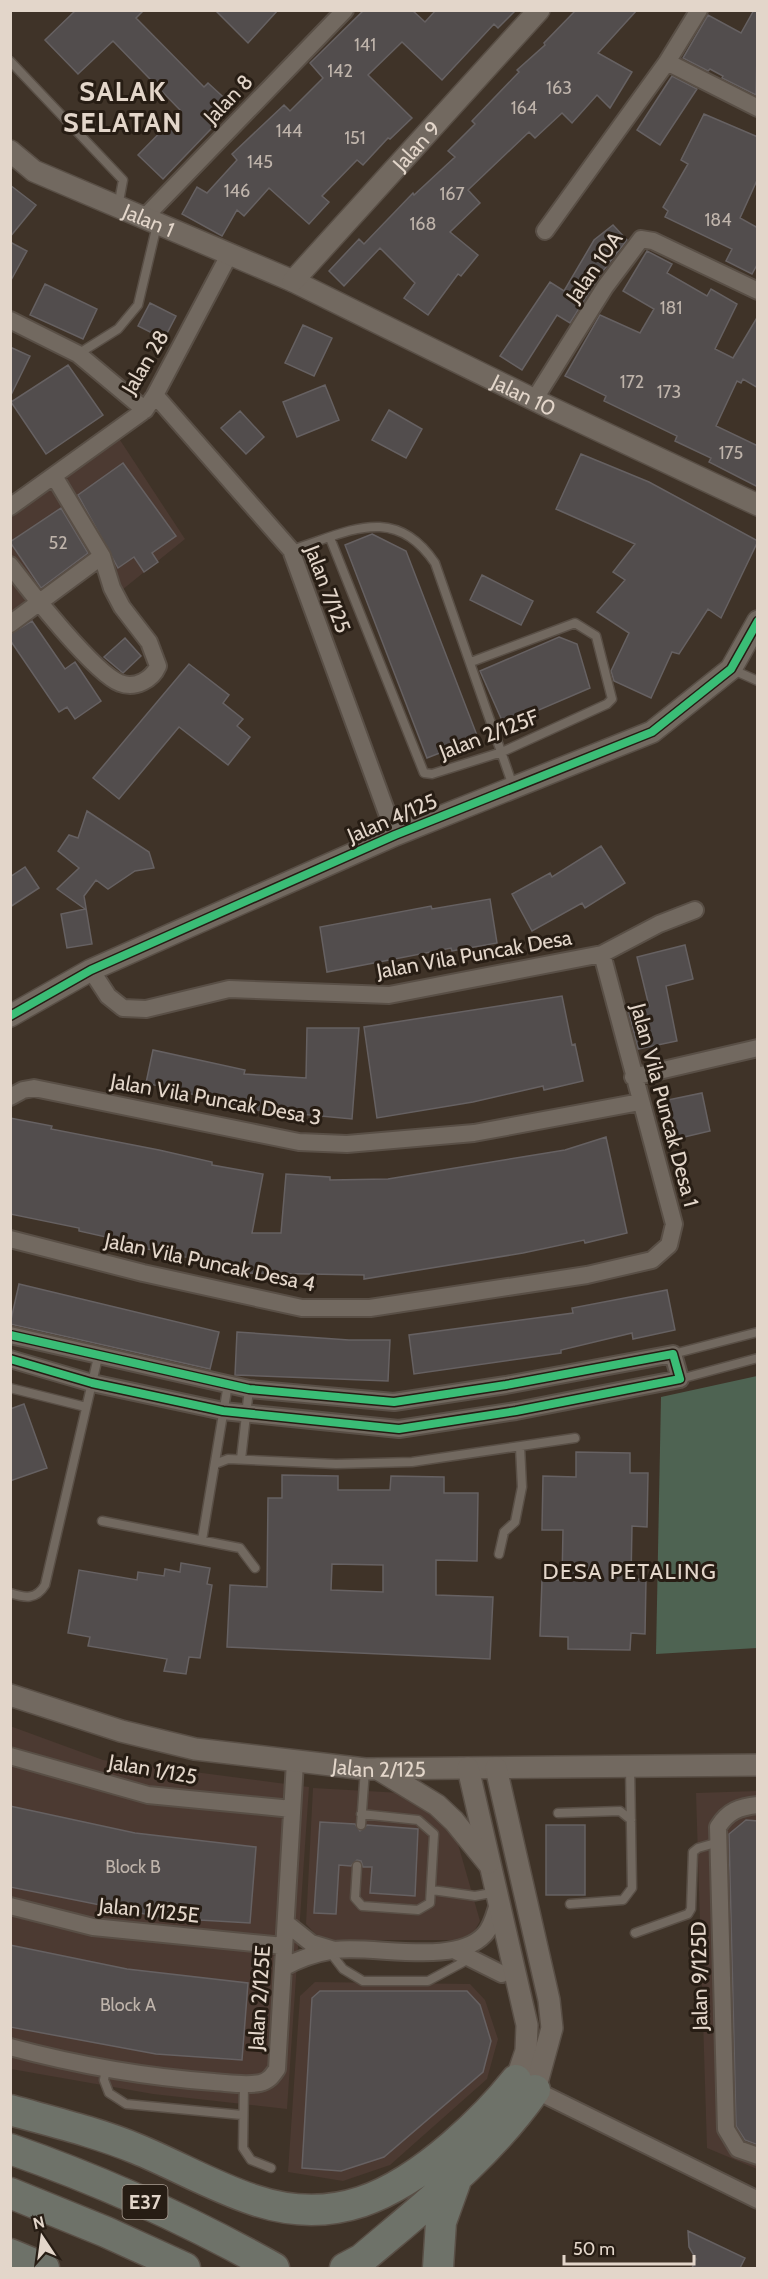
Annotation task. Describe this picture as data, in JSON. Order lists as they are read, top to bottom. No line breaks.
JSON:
{"streets":{"highway":["E37"],"street":["Jalan 8","Jalan 9","Jalan 1","Jalan 10A","Jalan 28","Jalan 10","Jalan 7/125","Jalan 4/125","Jalan Vila Puncak Desa","Jalan Vila Puncak Desa 3","Jalan Vila Puncak Desa 1","Jalan Vila Puncak Desa 4","Jalan 2/125","Jalan 1/125","Jalan 1/125E","Jalan 9/125D","Jalan 2/125E"],"lane":["Jalan 2/125F"]},"crossings":[["Jalan 8","Jalan 1"],["Jalan 9","Jalan 1"],["Jalan 9","Jalan 10"],["Jalan 1","Jalan 28"],["Jalan 1","Jalan 10"],["Jalan 10A","Jalan 10"],["Jalan 28","Jalan 7/125"],["Jalan 7/125","Jalan 4/125"],["Jalan 4/125","Jalan Vila Puncak Desa"],["Jalan Vila Puncak Desa","Jalan Vila Puncak Desa 1"],["Jalan Vila Puncak Desa 3","Jalan Vila Puncak Desa 1"],["Jalan Vila Puncak Desa 1","Jalan Vila Puncak Desa 4"],["Jalan 2/125","Jalan 2/125E"],["Jalan 1/125","Jalan 2/125E"],["Jalan 1/125E","Jalan 2/125E"]],"districts":["SALAK SELATAN","DESA PETALING"],"house_numbers":["141","142","163","164","144","151","145","146","167","184","168","181","172","173","175","52","Block B","Block A"],"scale_bar":"50 m","north":"top"}
